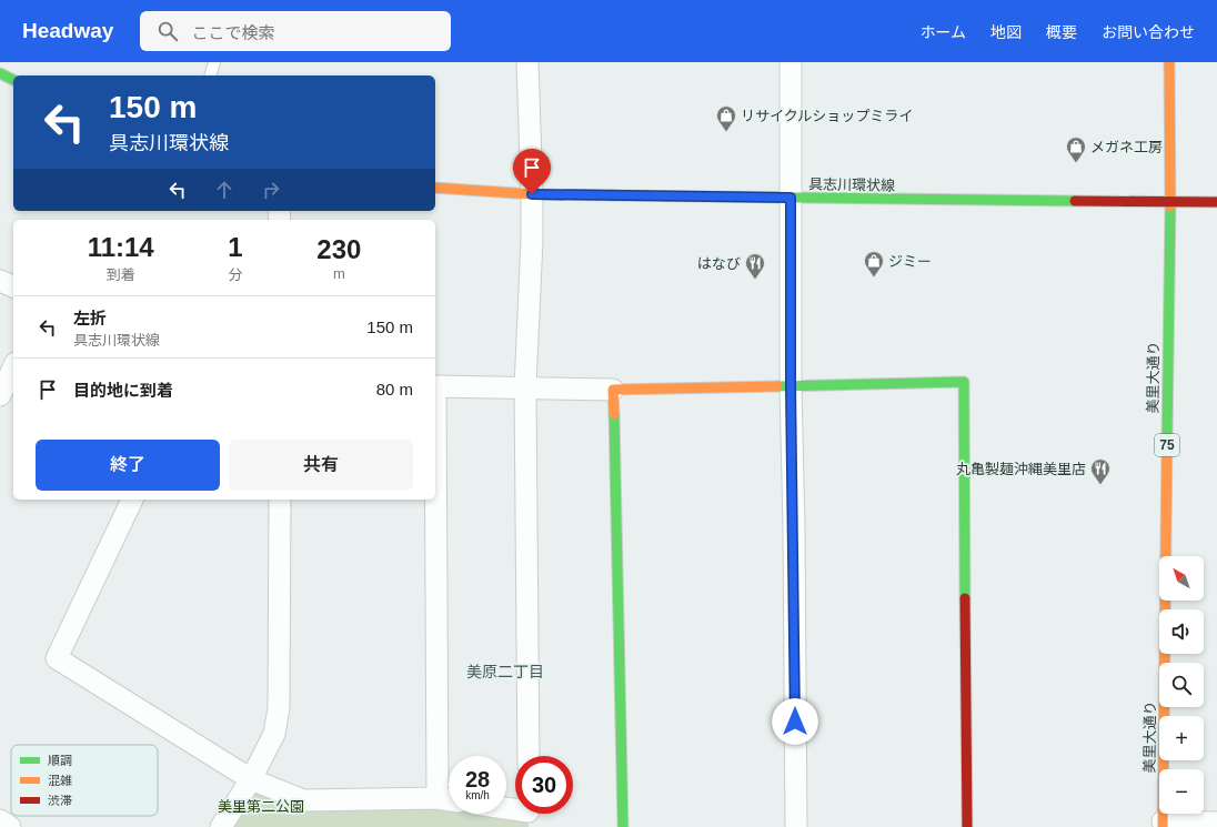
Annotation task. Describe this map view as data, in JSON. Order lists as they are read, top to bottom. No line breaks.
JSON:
{"streets":{"main road":["具志川環状線","美里大通り","75"]},"crossings":[["具志川環状線","美里大通り"]],"districts":["美原二丁目"],"parks":["美里第二公園"],"places":{"shop":["リサイクルショップミライ","メガネ工房","ジミー"],"restaurant":["はなび","丸亀製麺沖縄美里店"]},"legend":["順調","混雑","渋滞"],"north":"top left","page":{"header":"Headway","search":"ここで検索","nav":["ホーム","地図","概要","お問い合わせ"],"turn":["150 m","具志川環状線"],"eta":["11:14","到着","1","分","230","m"],"list":[{"name":"左折","note":"具志川環状線","value":"150 m"},{"name":"目的地に到着","value":"80 m"}],"buttons":["終了","共有"],"map_buttons":["+","−"],"speed":"28 km/h","limit":"30"}}
